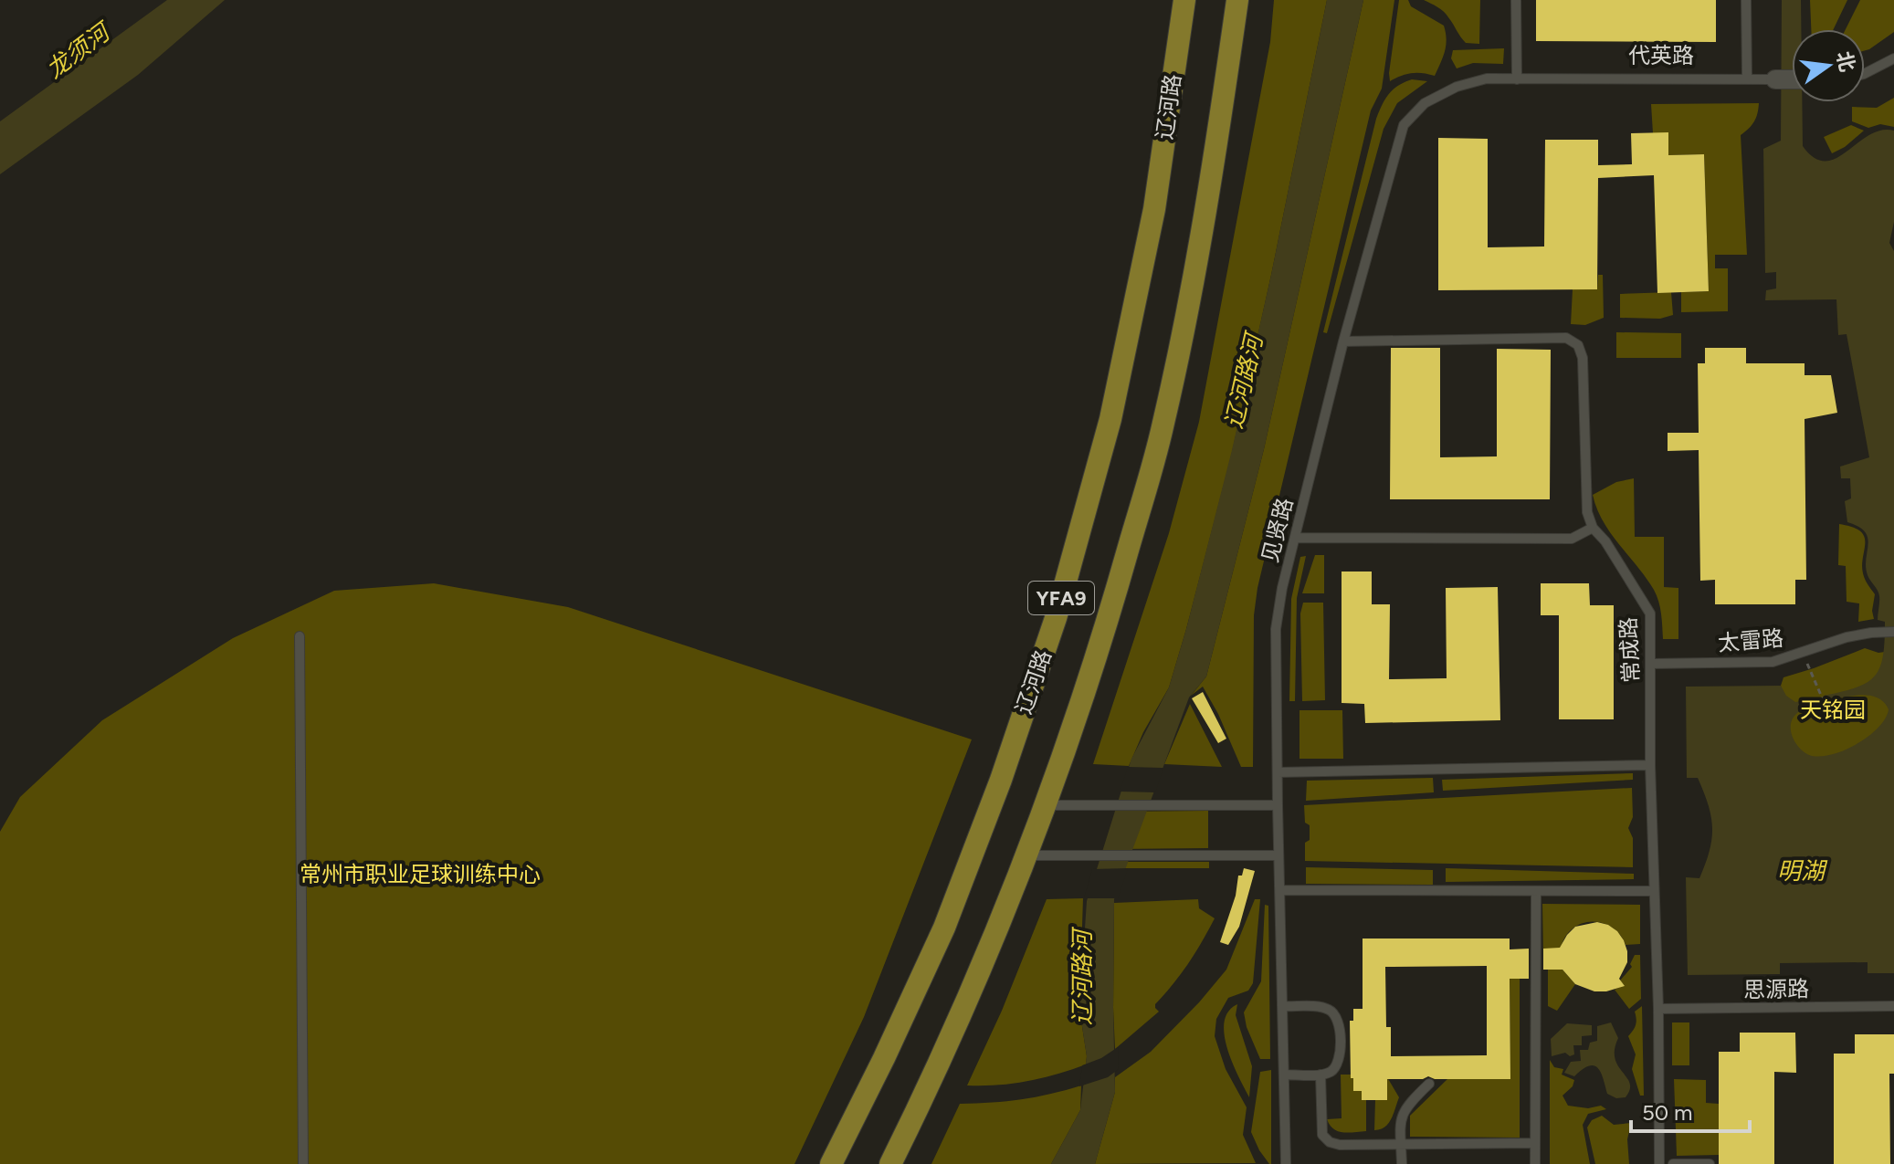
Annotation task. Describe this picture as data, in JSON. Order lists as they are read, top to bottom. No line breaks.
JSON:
{"streets":{"main road":["辽河路","YFA9"],"street":["代英路"],"lane":["见贤路","太雷路","常成路","思源路"]},"crossings":[["代英路","见贤路"],["见贤路","常成路"],["太雷路","常成路"],["常成路","思源路"]],"water":["龙须河","辽河路河","明湖"],"parks":["天铭园","常州市职业足球训练中心"],"scale_bar":"50 m","north":"right"}
